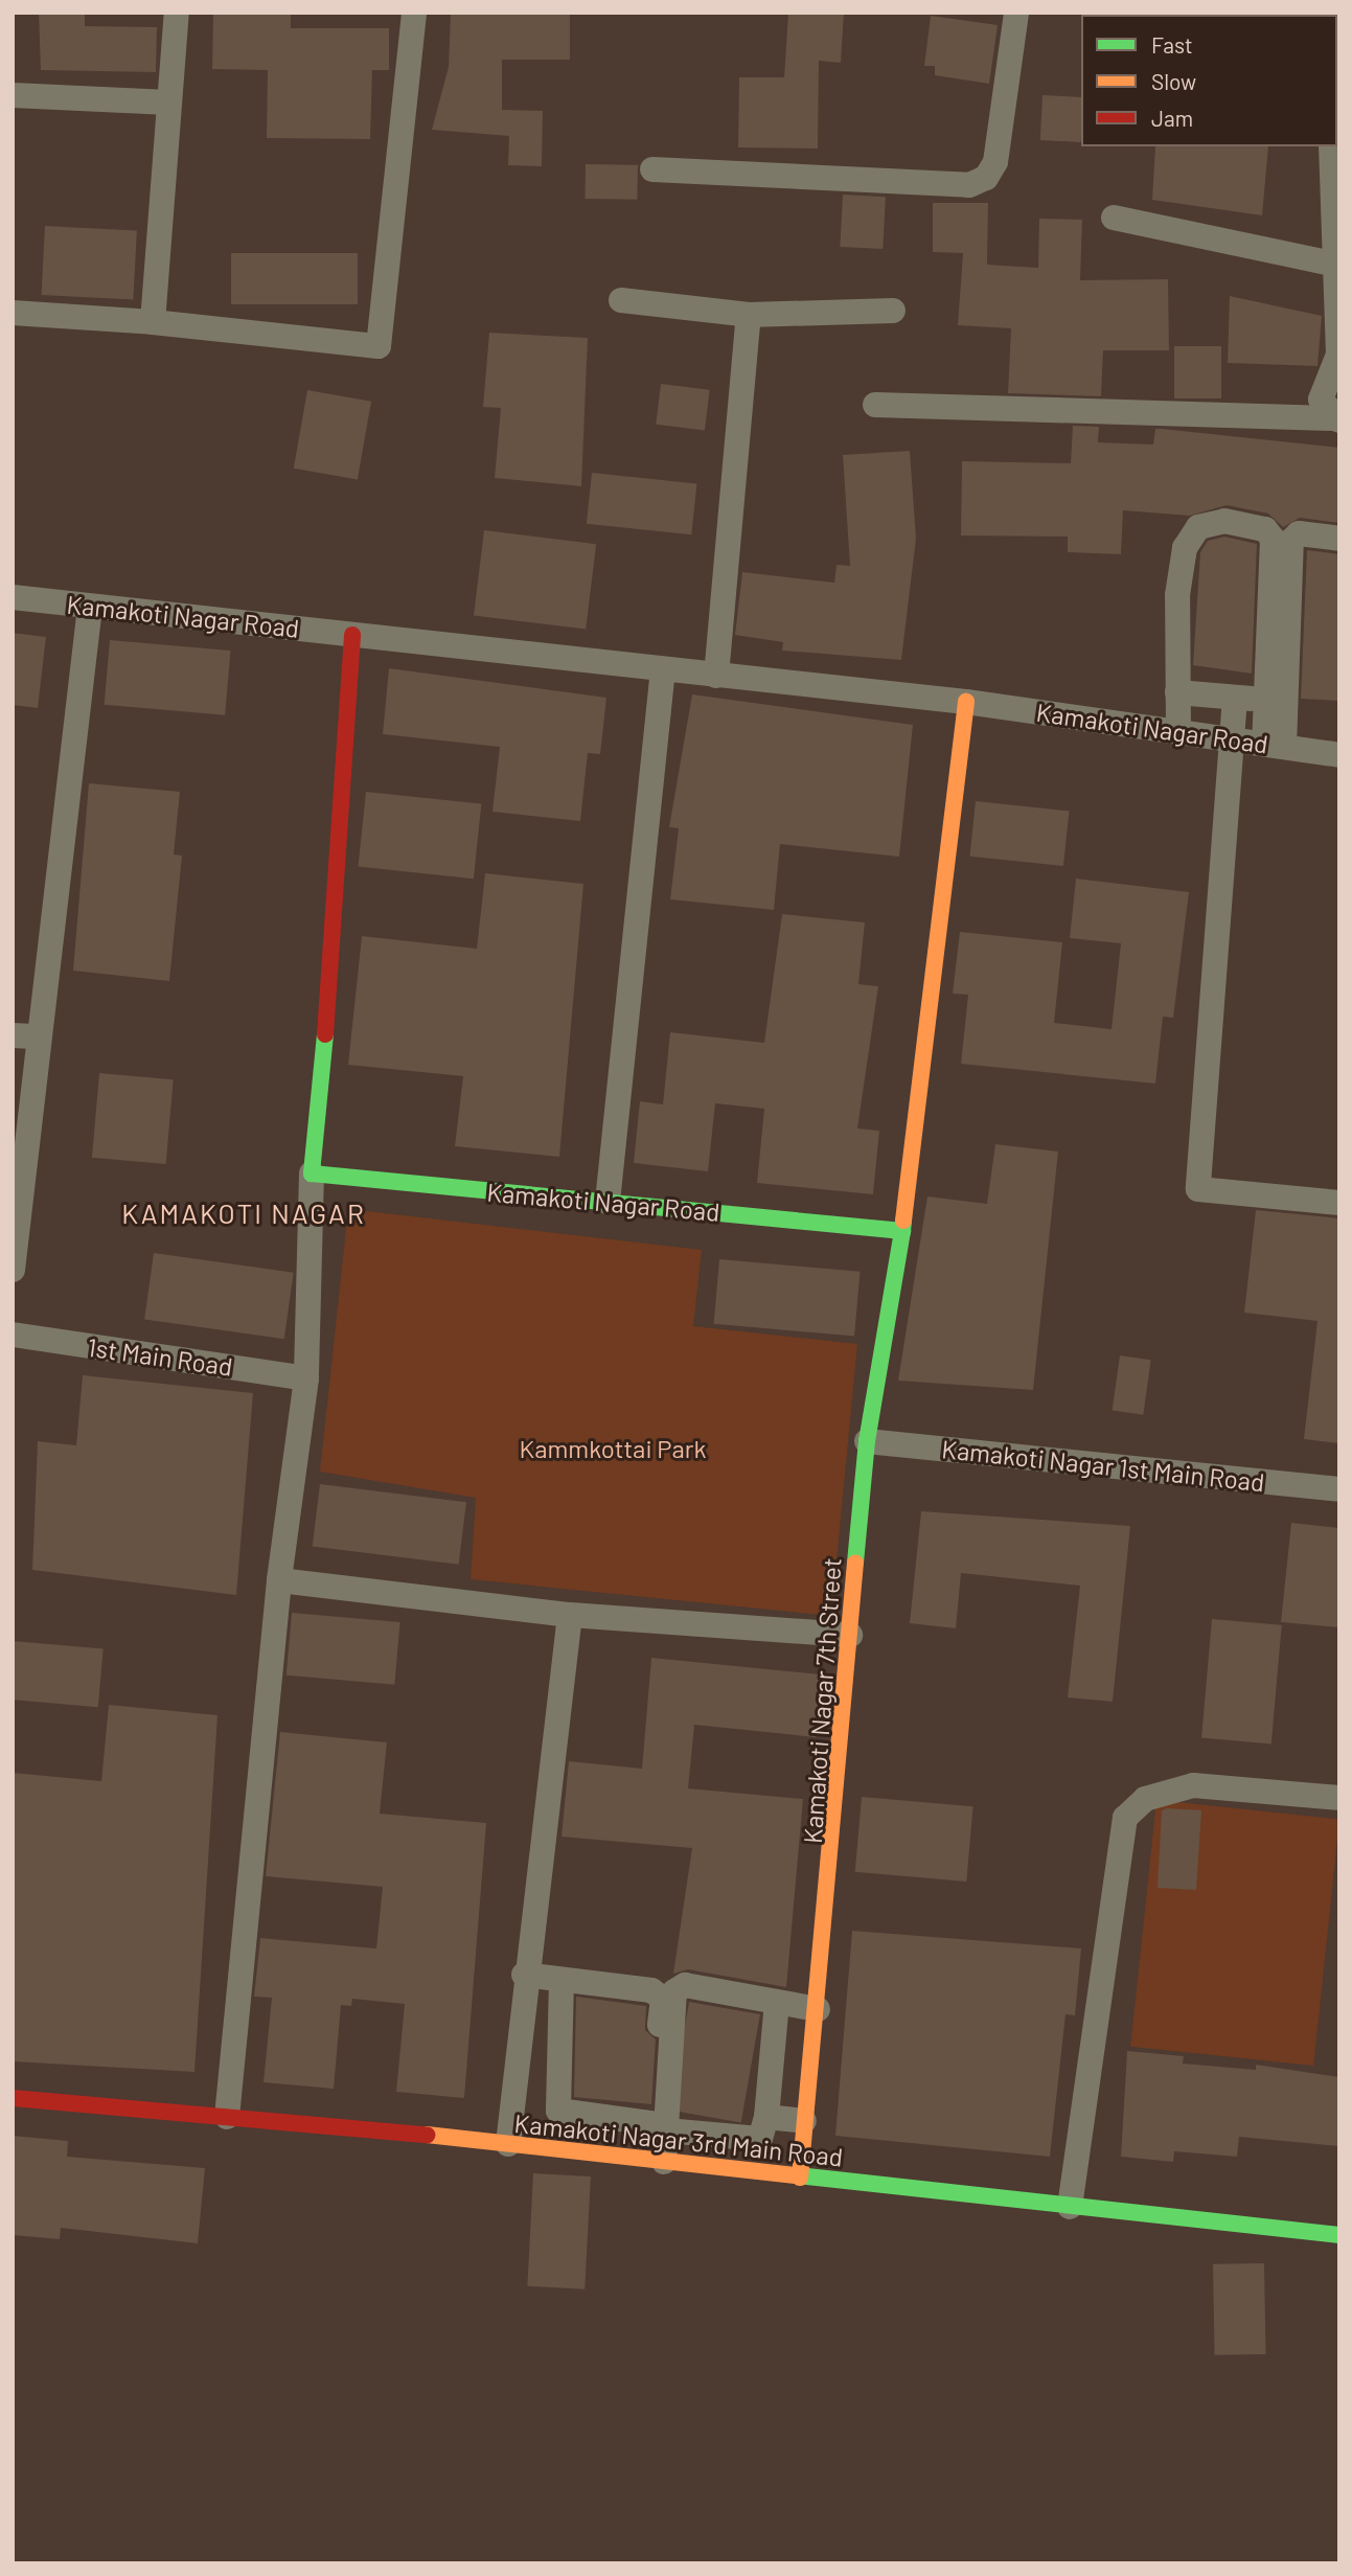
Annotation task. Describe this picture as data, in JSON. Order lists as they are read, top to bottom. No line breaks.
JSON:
{"streets":{"street":["Kamakoti Nagar Road","1st Main Road","Kamakoti Nagar 1st Main Road","Kamakoti Nagar 7th Street","Kamakoti Nagar 3rd Main Road"]},"crossings":[["Kamakoti Nagar Road","Kamakoti Nagar 7th Street"],["Kamakoti Nagar 1st Main Road","Kamakoti Nagar 7th Street"],["Kamakoti Nagar 7th Street","Kamakoti Nagar 3rd Main Road"]],"districts":["KAMAKOTI NAGAR"],"parks":["Kammkottai Park"],"legend":["Fast","Slow","Jam"]}
